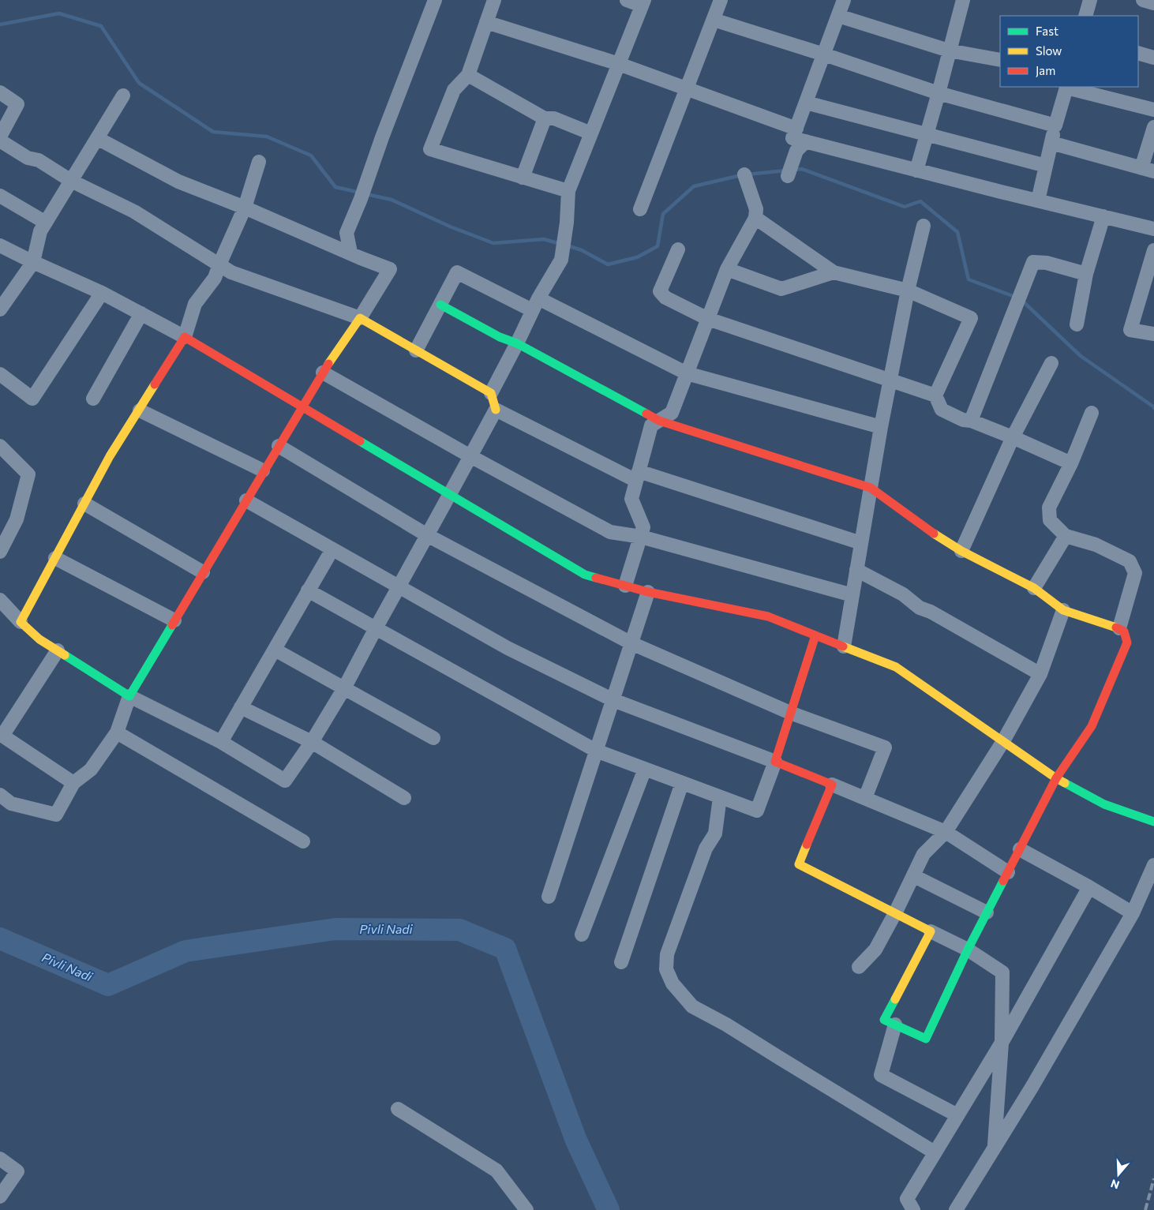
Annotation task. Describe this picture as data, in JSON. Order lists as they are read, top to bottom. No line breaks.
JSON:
{"water":["Pivli Nadi"],"legend":["Fast","Slow","Jam"],"north":"bottom"}
